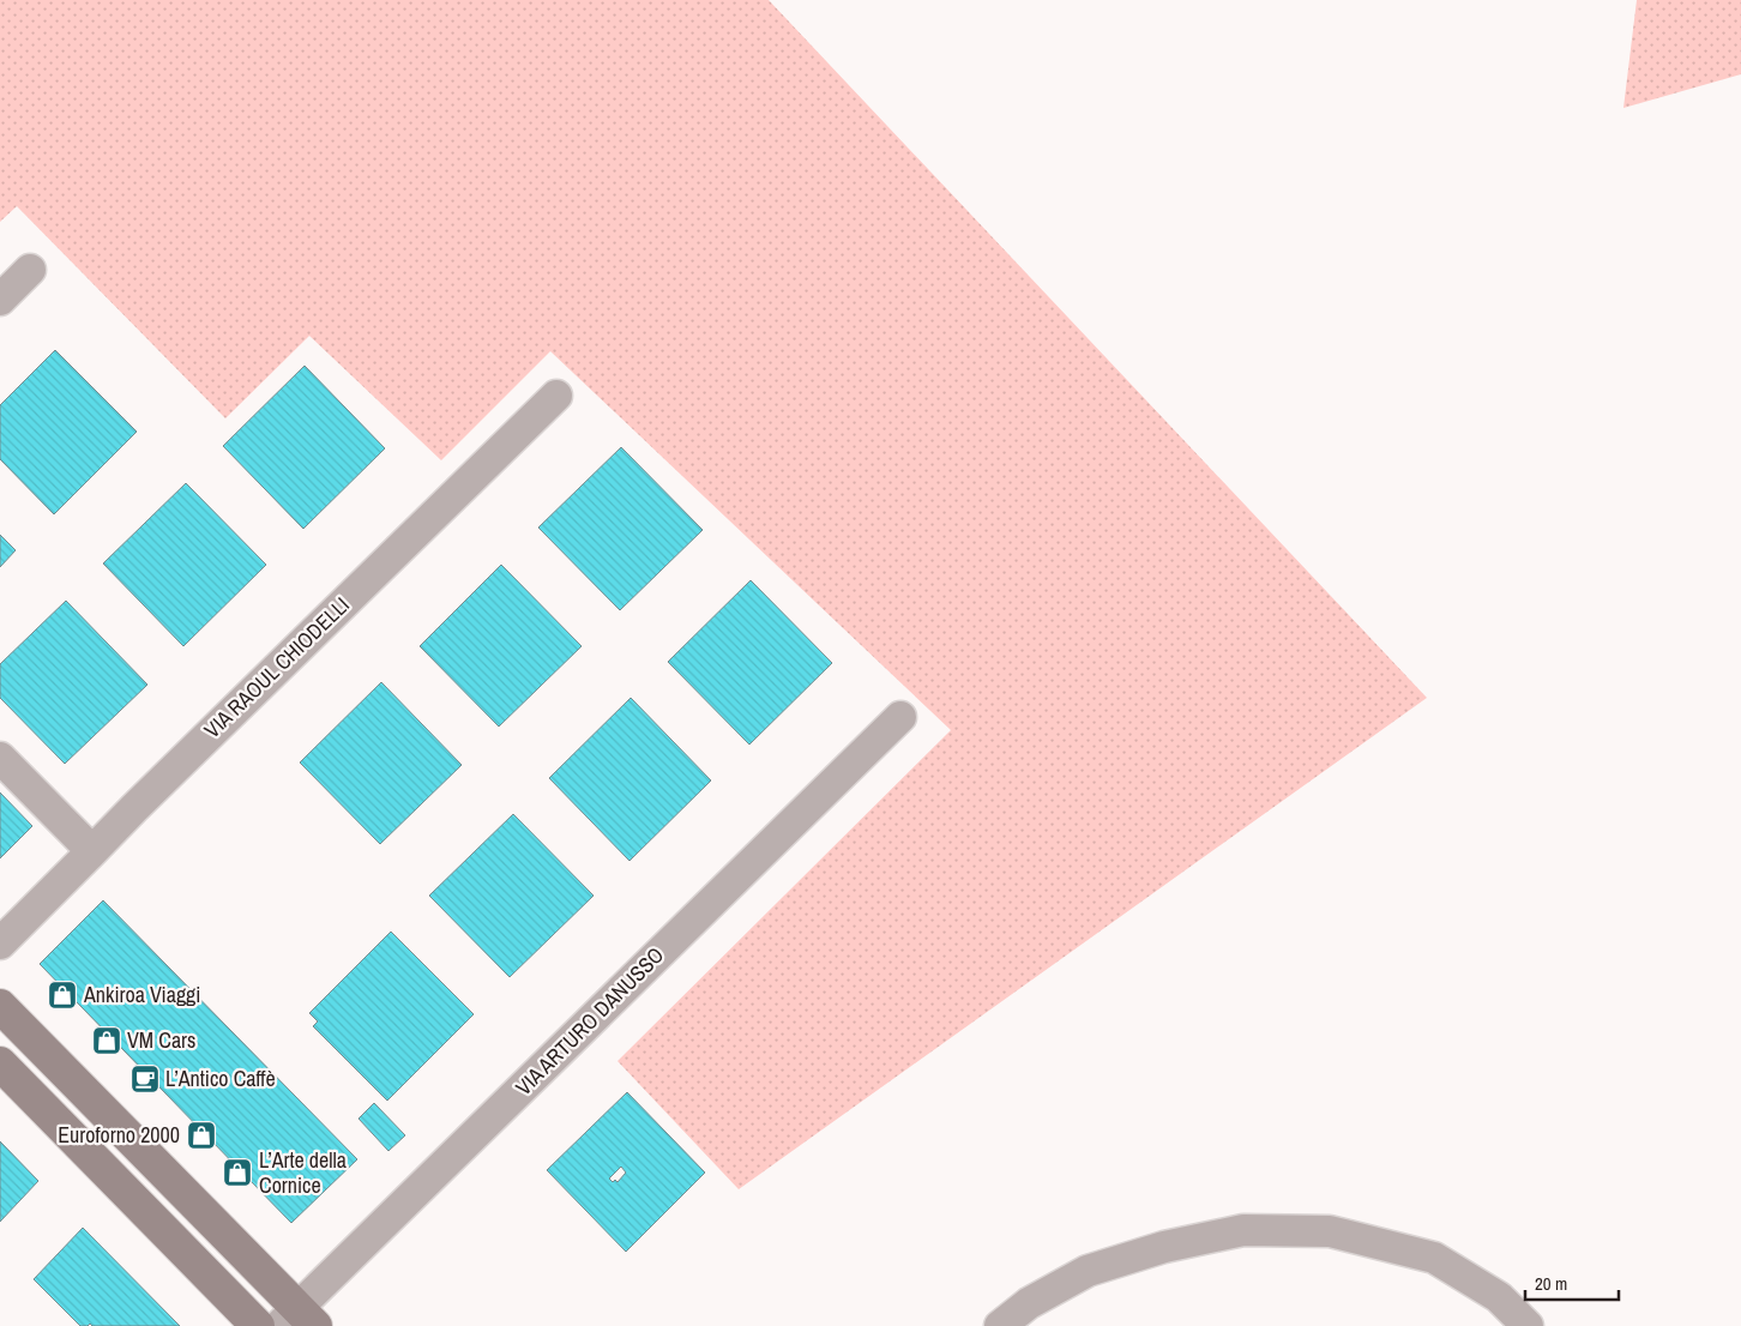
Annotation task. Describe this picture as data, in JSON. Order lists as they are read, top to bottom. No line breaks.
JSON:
{"streets":{"street":["VIA RAOUL CHIODELLI","VIA ARTURO DANUSSO"]},"places":{"shop":["Ankiroa Viaggi","VM Cars","Euroforno 2000","L’Arte della Cornice"],"cafe":["L’Antico Caffè"]},"scale_bar":"20 m"}
